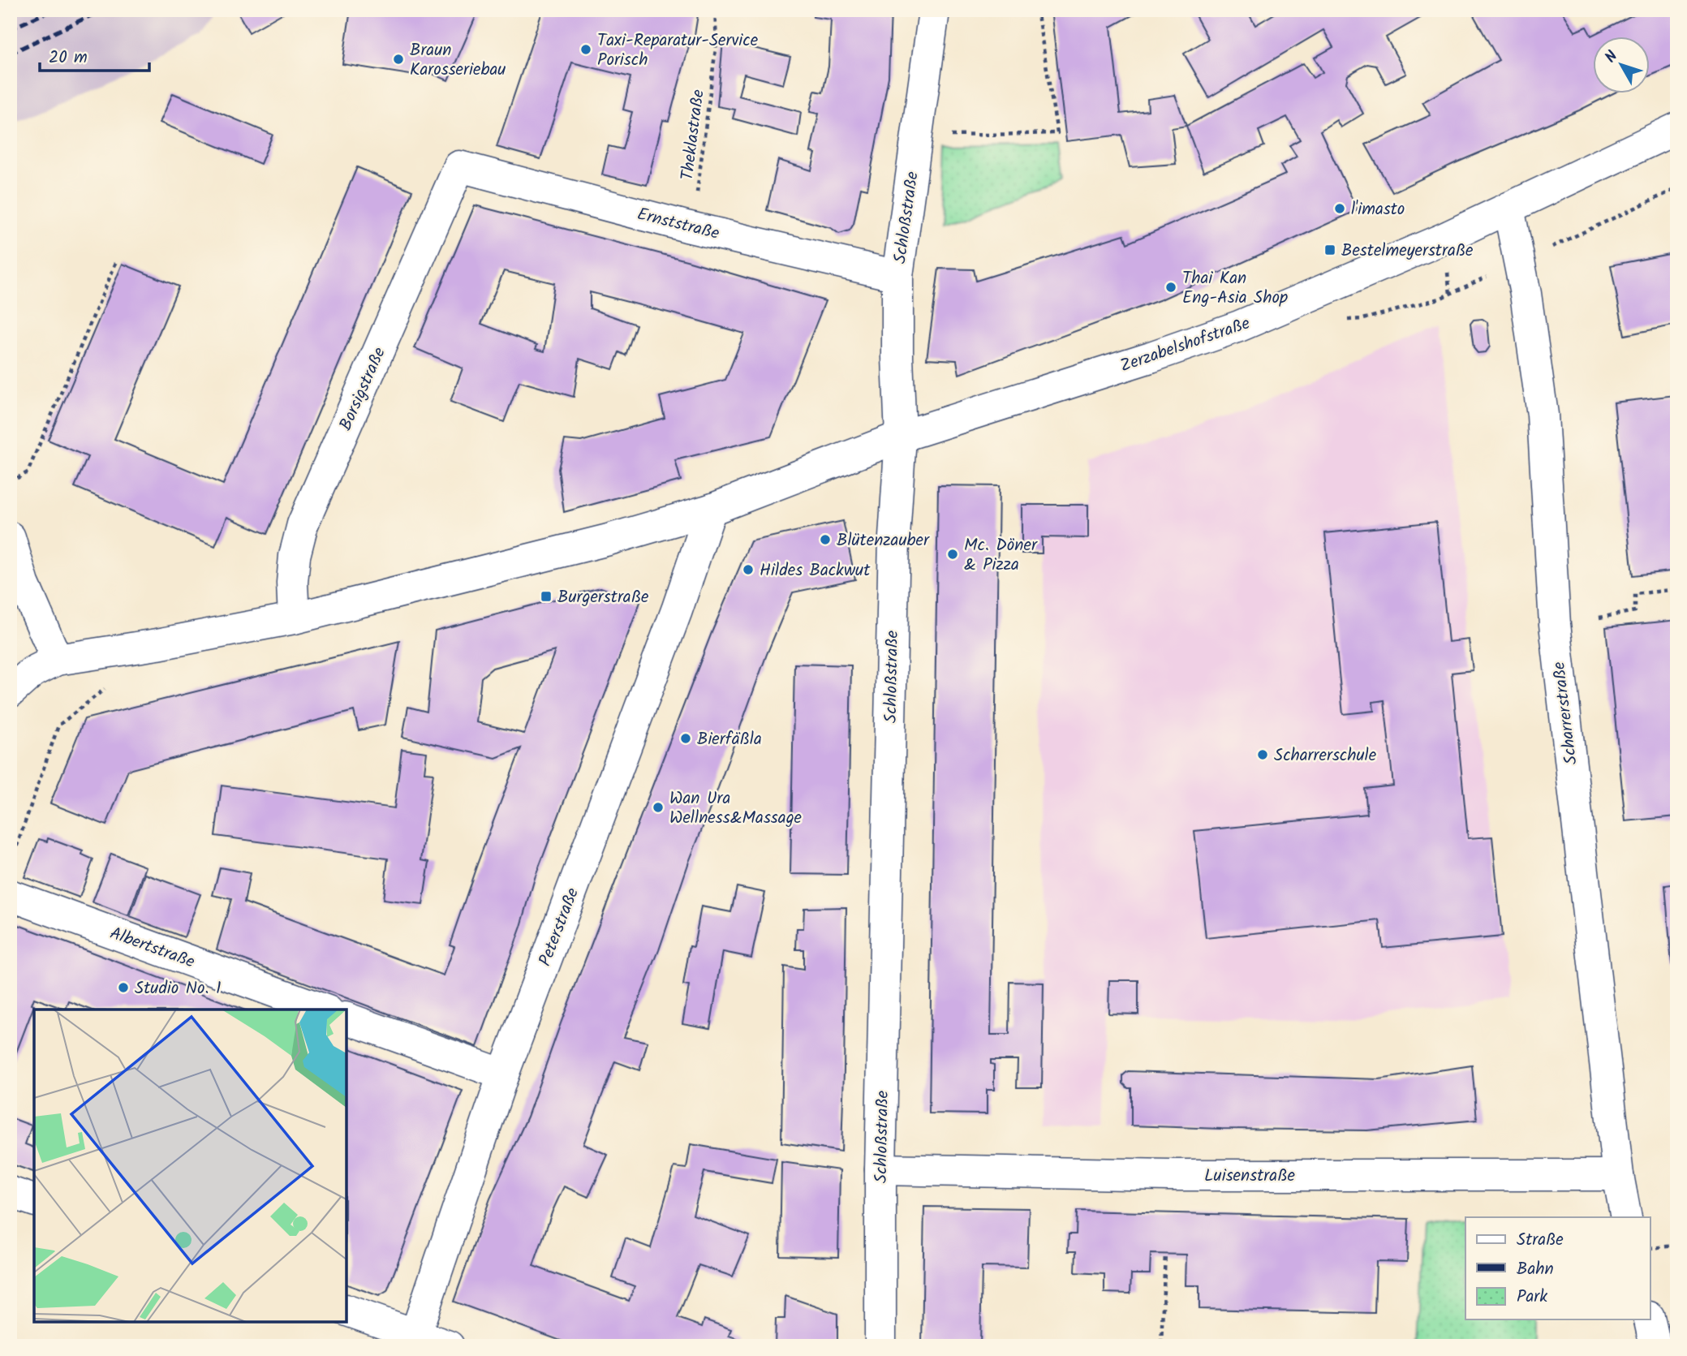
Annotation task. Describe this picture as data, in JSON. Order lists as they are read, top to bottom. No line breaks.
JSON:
{"streets":{"street":["Schloßstraße","Ernststraße","Zerzabelshofstraße","Borsigstraße","Scharrerstraße","Peterstraße","Albertstraße","Luisenstraße"],"path":["Theklastraße"]},"crossings":[["Theklastraße","Ernststraße"],["Schloßstraße","Ernststraße"],["Schloßstraße","Zerzabelshofstraße"],["Schloßstraße","Luisenstraße"],["Ernststraße","Borsigstraße"],["Zerzabelshofstraße","Scharrerstraße"],["Scharrerstraße","Luisenstraße"]],"places":{"other":["Taxi-Reparatur-Service Porisch","Braun Karosseriebau","l'imasto","Thai Kan Eng-Asia Shop","Blütenzauber","Mc. Döner & Pizza","Hildes Backwut","Bierfäßla","Scharrerschule","Wan Ura Wellness&Massage","Studio No. 1"],"transit":["Bestelmeyerstraße","Burgerstraße"]},"legend":["Straße","Bahn","Park"],"scale_bar":"20 m","north":"top left"}
